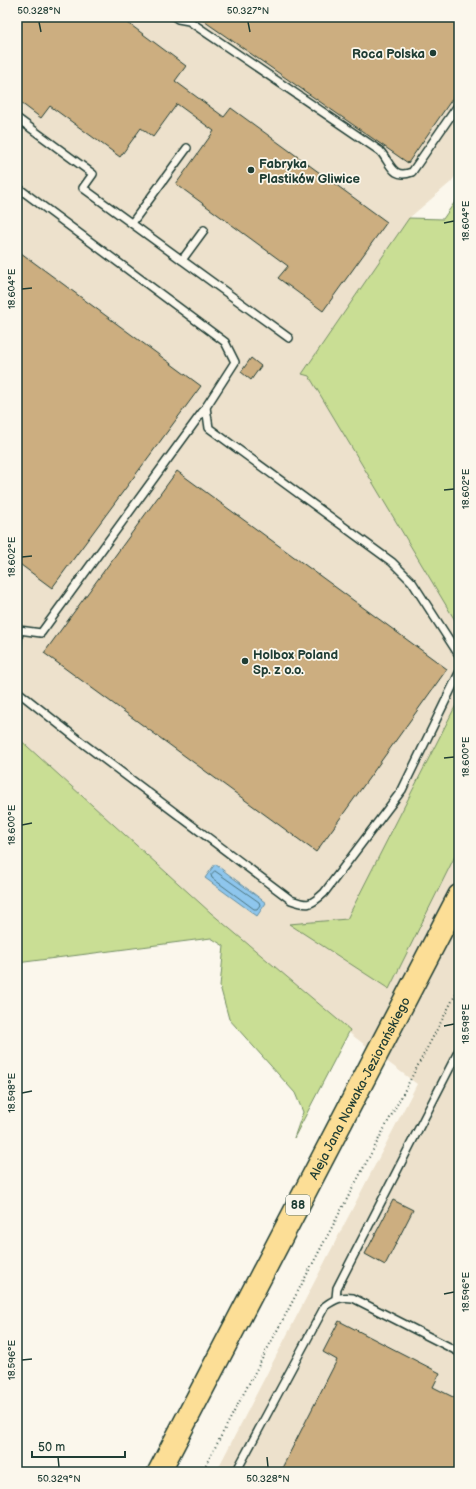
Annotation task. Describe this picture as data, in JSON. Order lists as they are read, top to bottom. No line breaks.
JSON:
{"streets":{"main road":["Aleja Jana Nowaka-Jeziorańskiego","88"]},"places":["Roca Polska","Fabryka Plastików Gliwice","Holbox Poland Sp. z o.o."],"scale_bar":"50 m","coordinates":["50.328°N","50.327°N","18.604°E","18.602°E","18.600°E","18.598°E","18.596°E","50.329°N"]}
